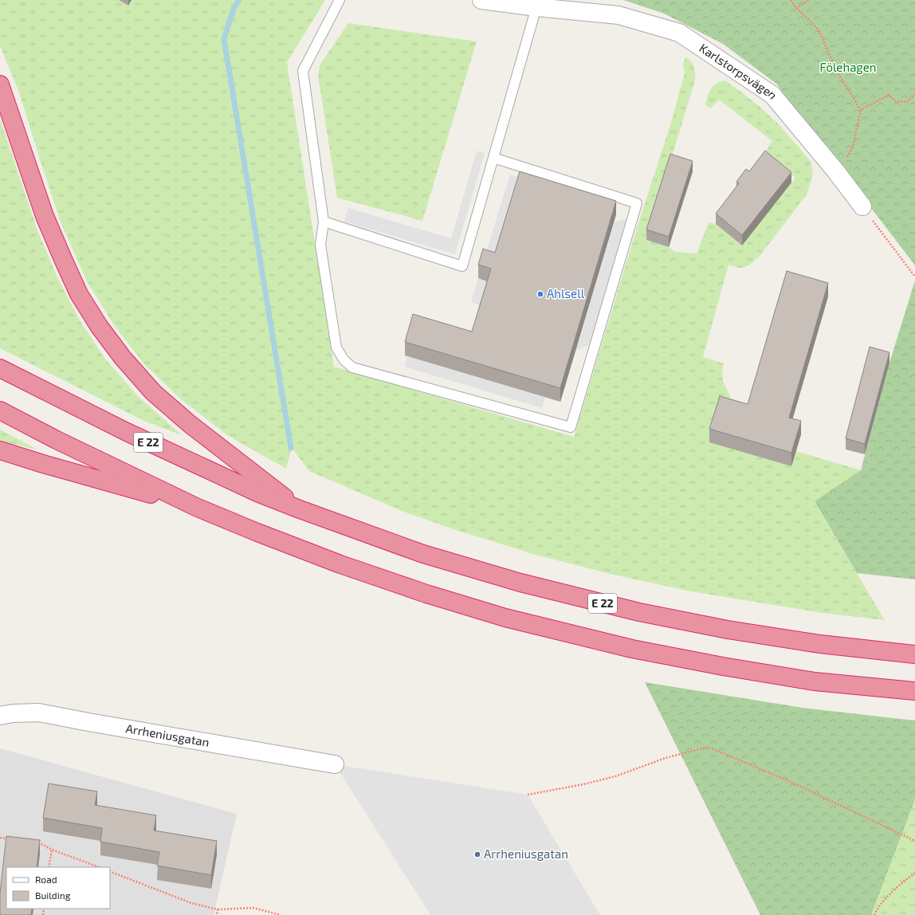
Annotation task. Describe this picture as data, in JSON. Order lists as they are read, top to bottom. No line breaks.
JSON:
{"streets":{"highway":["E 22"],"street":["Karlstorpsvägen","Arrheniusgatan"]},"parks":["Fölehagen"],"places":["Ahlsell","Arrheniusgatan"],"legend":["Road","Building"]}
